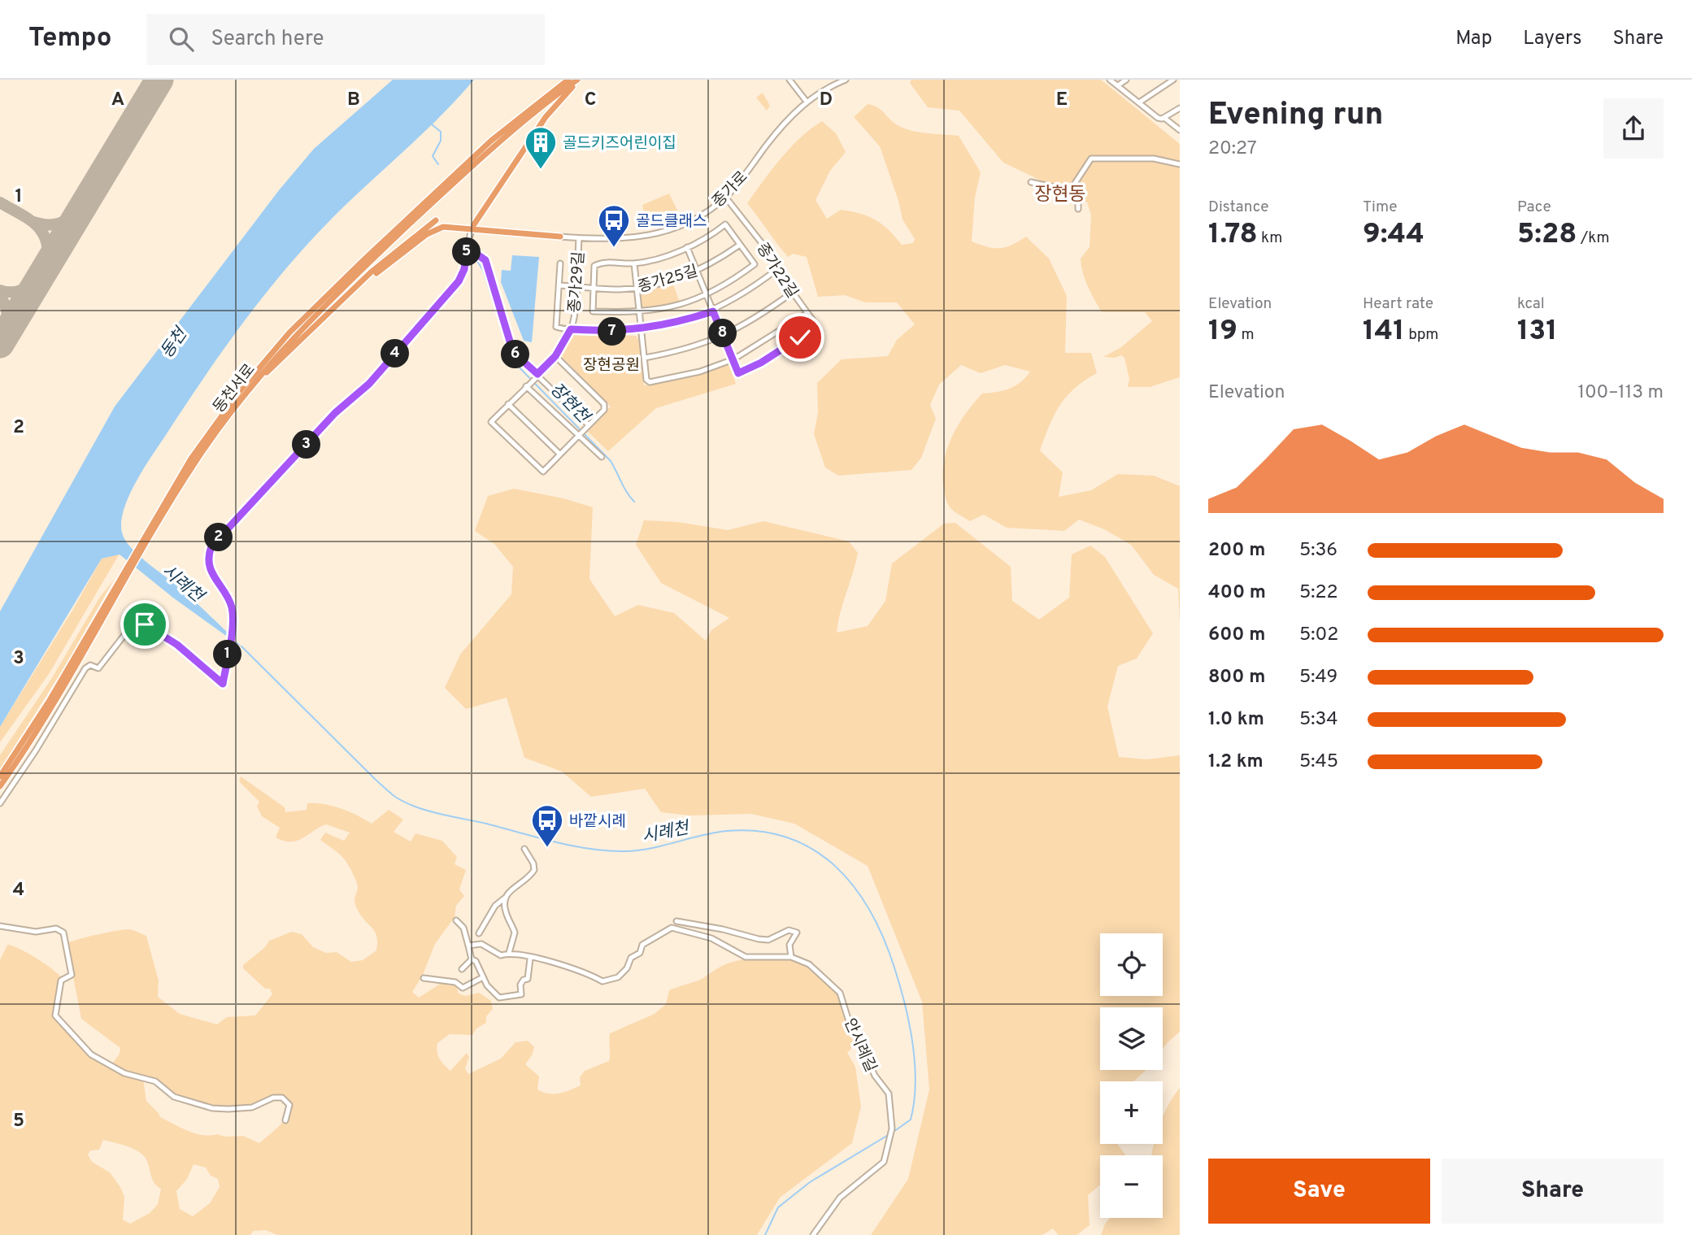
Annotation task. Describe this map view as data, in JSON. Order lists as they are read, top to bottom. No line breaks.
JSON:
{"streets":{"main road":["동천서로"],"street":["종가로","종가22길","종가25길","종가29길","안시례길"]},"crossings":[["종가로","종가22길"],["종가로","종가29길"],["종가25길","종가29길"]],"districts":["장현동"],"water":["동천","장현천","시례천"],"parks":["장현공원"],"places":{"building":["골드키즈어린이집"],"bus stop":["골드클래스","바깥시례"]},"page":{"header":"Tempo","search":"Search here","nav":["Map","Layers","Share"],"heading":["Evening run","20:27"],"stats":[["Distance","1.78 km"],["Time","9:44"],["Pace","5:28 /km"],["Elevation","19 m"],["Heart rate","141 bpm"],["kcal","131"]],"pins":["5","7","8","4","6","3","2","1"],"chart":["Elevation","100–113 m"],"list":[{"name":"200 m","note":"5:36"},{"name":"400 m","note":"5:22"},{"name":"600 m","note":"5:02"},{"name":"800 m","note":"5:49"},{"name":"1.0 km","note":"5:34"},{"name":"1.2 km","note":"5:45"}],"map_buttons":["+","−"],"buttons":["Save","Share"]},"grid":{"columns":["A","B","C","D","E"],"rows":["1","2","3","4","5"]}}
